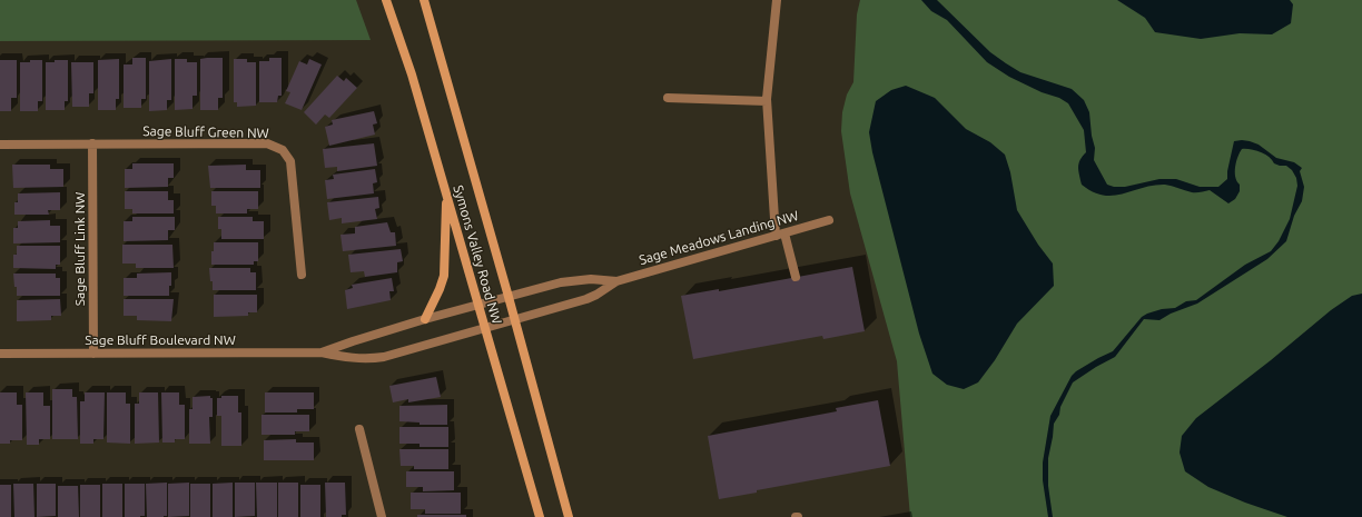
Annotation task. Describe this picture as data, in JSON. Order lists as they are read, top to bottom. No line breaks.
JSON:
{"streets":{"main road":["Symons Valley Road NW"],"street":["Sage Bluff Green NW","Sage Meadows Landing NW","Sage Bluff Link NW","Sage Bluff Boulevard NW"]},"crossings":[["Sage Bluff Green NW","Sage Bluff Link NW"],["Sage Meadows Landing NW","Symons Valley Road NW"],["Sage Meadows Landing NW","Sage Bluff Boulevard NW"],["Sage Bluff Link NW","Sage Bluff Boulevard NW"],["Symons Valley Road NW","Sage Bluff Boulevard NW"]]}
